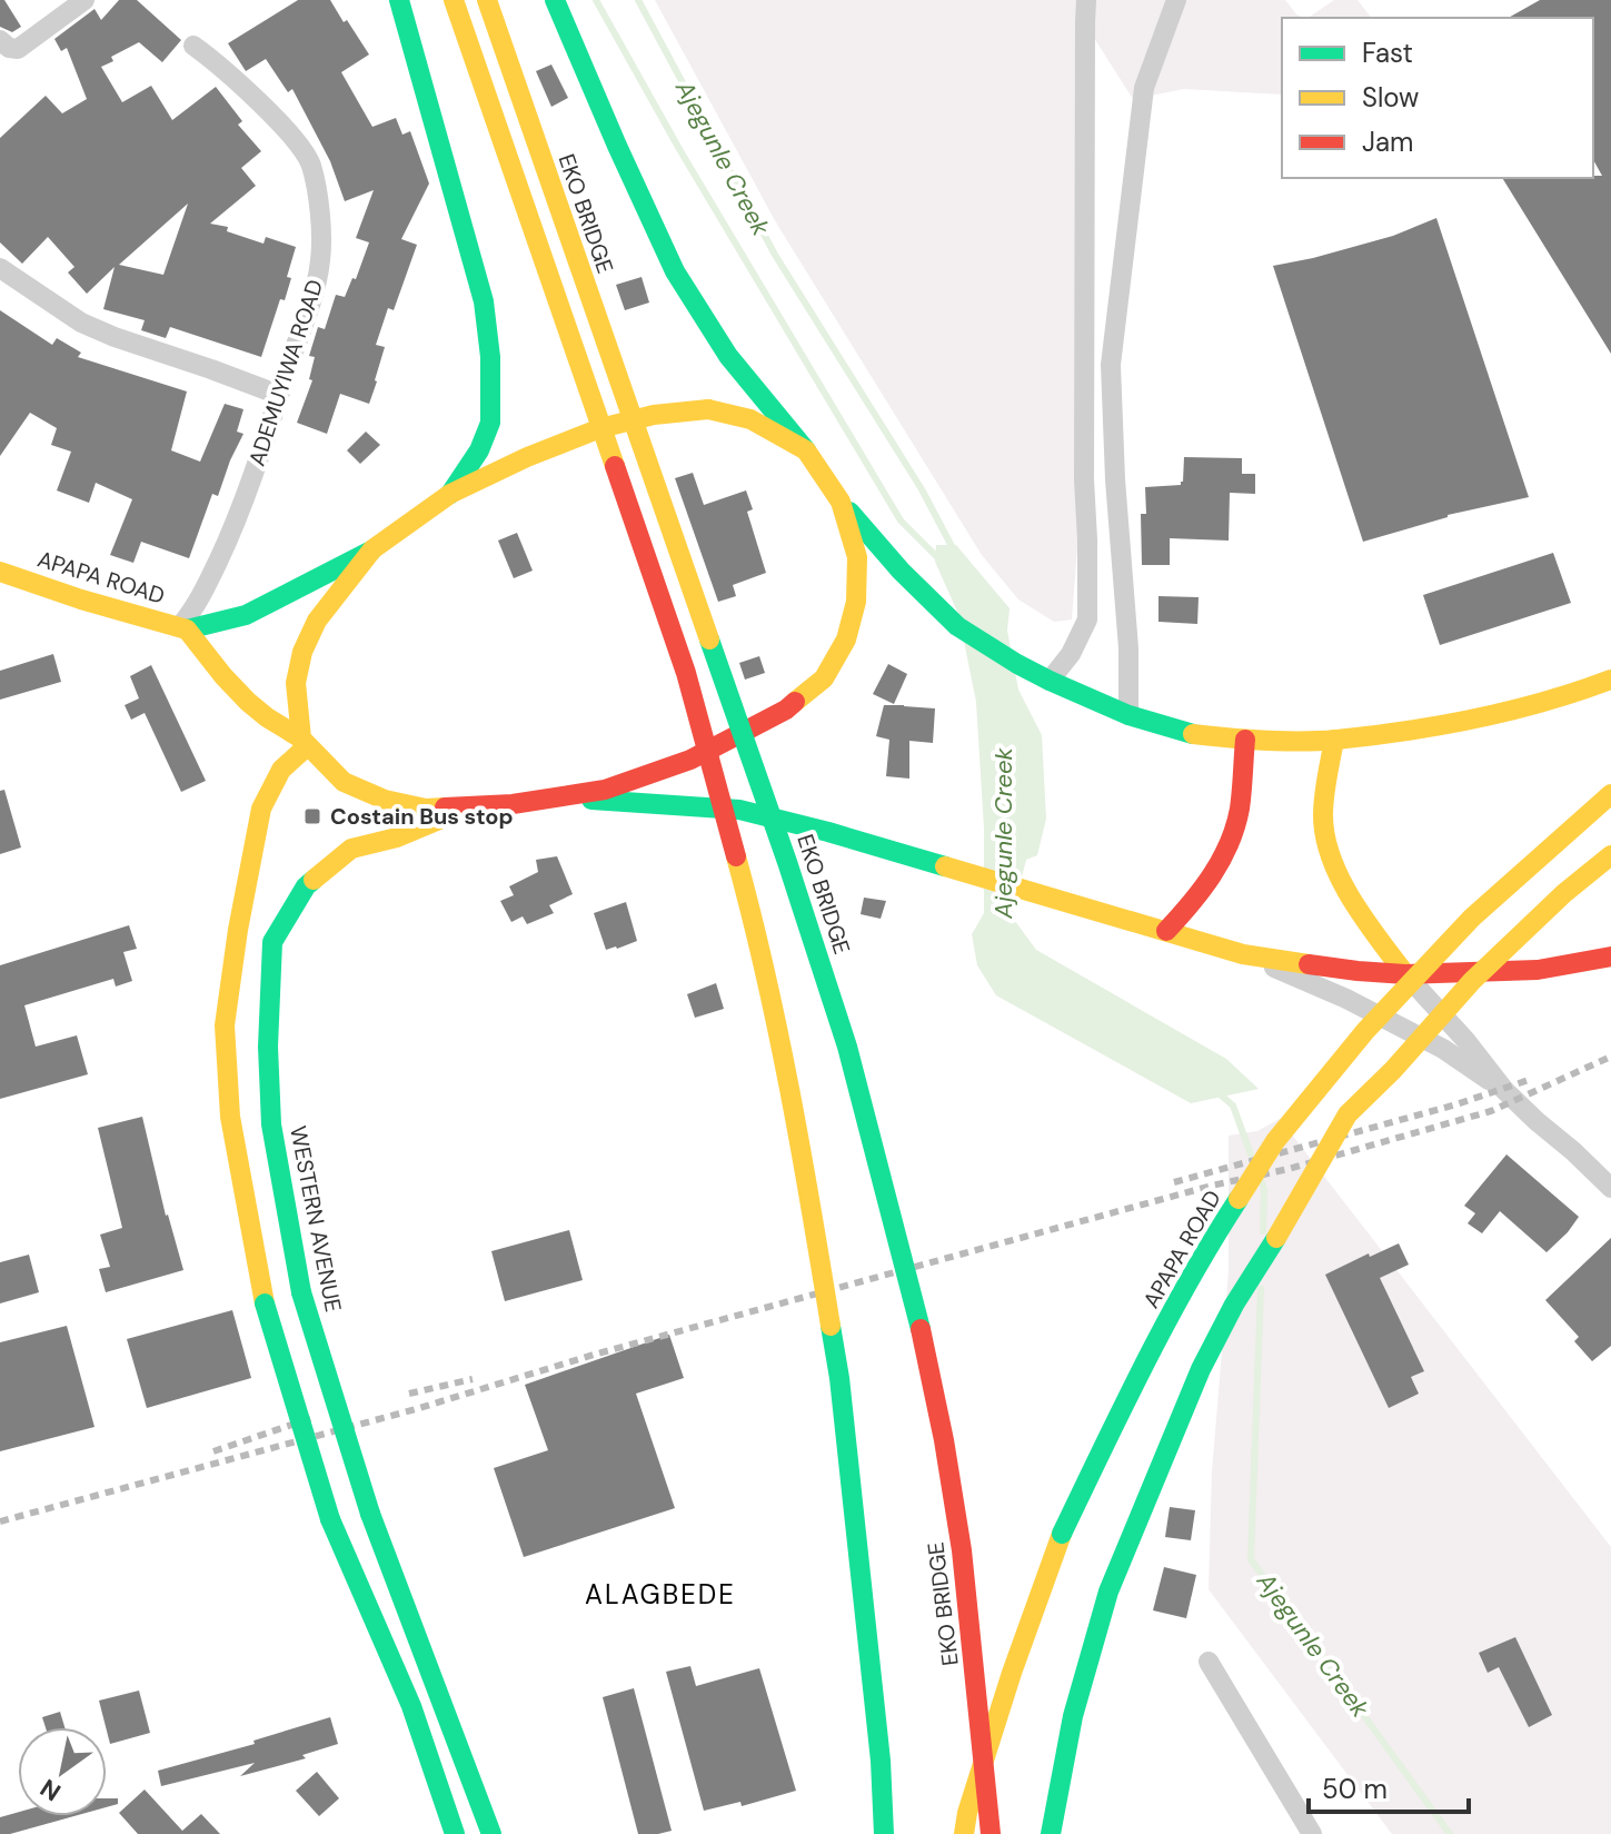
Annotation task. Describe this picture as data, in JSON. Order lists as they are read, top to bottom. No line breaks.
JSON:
{"streets":{"main road":["EKO BRIDGE","APAPA ROAD","WESTERN AVENUE"],"street":["ADEMUYIWA ROAD"]},"crossings":[["ADEMUYIWA ROAD","APAPA ROAD"]],"districts":["ALAGBEDE"],"water":["Ajegunle Creek"],"places":{"transit":["Costain Bus stop"]},"legend":["Fast","Slow","Jam"],"scale_bar":"50 m","north":"bottom left"}
